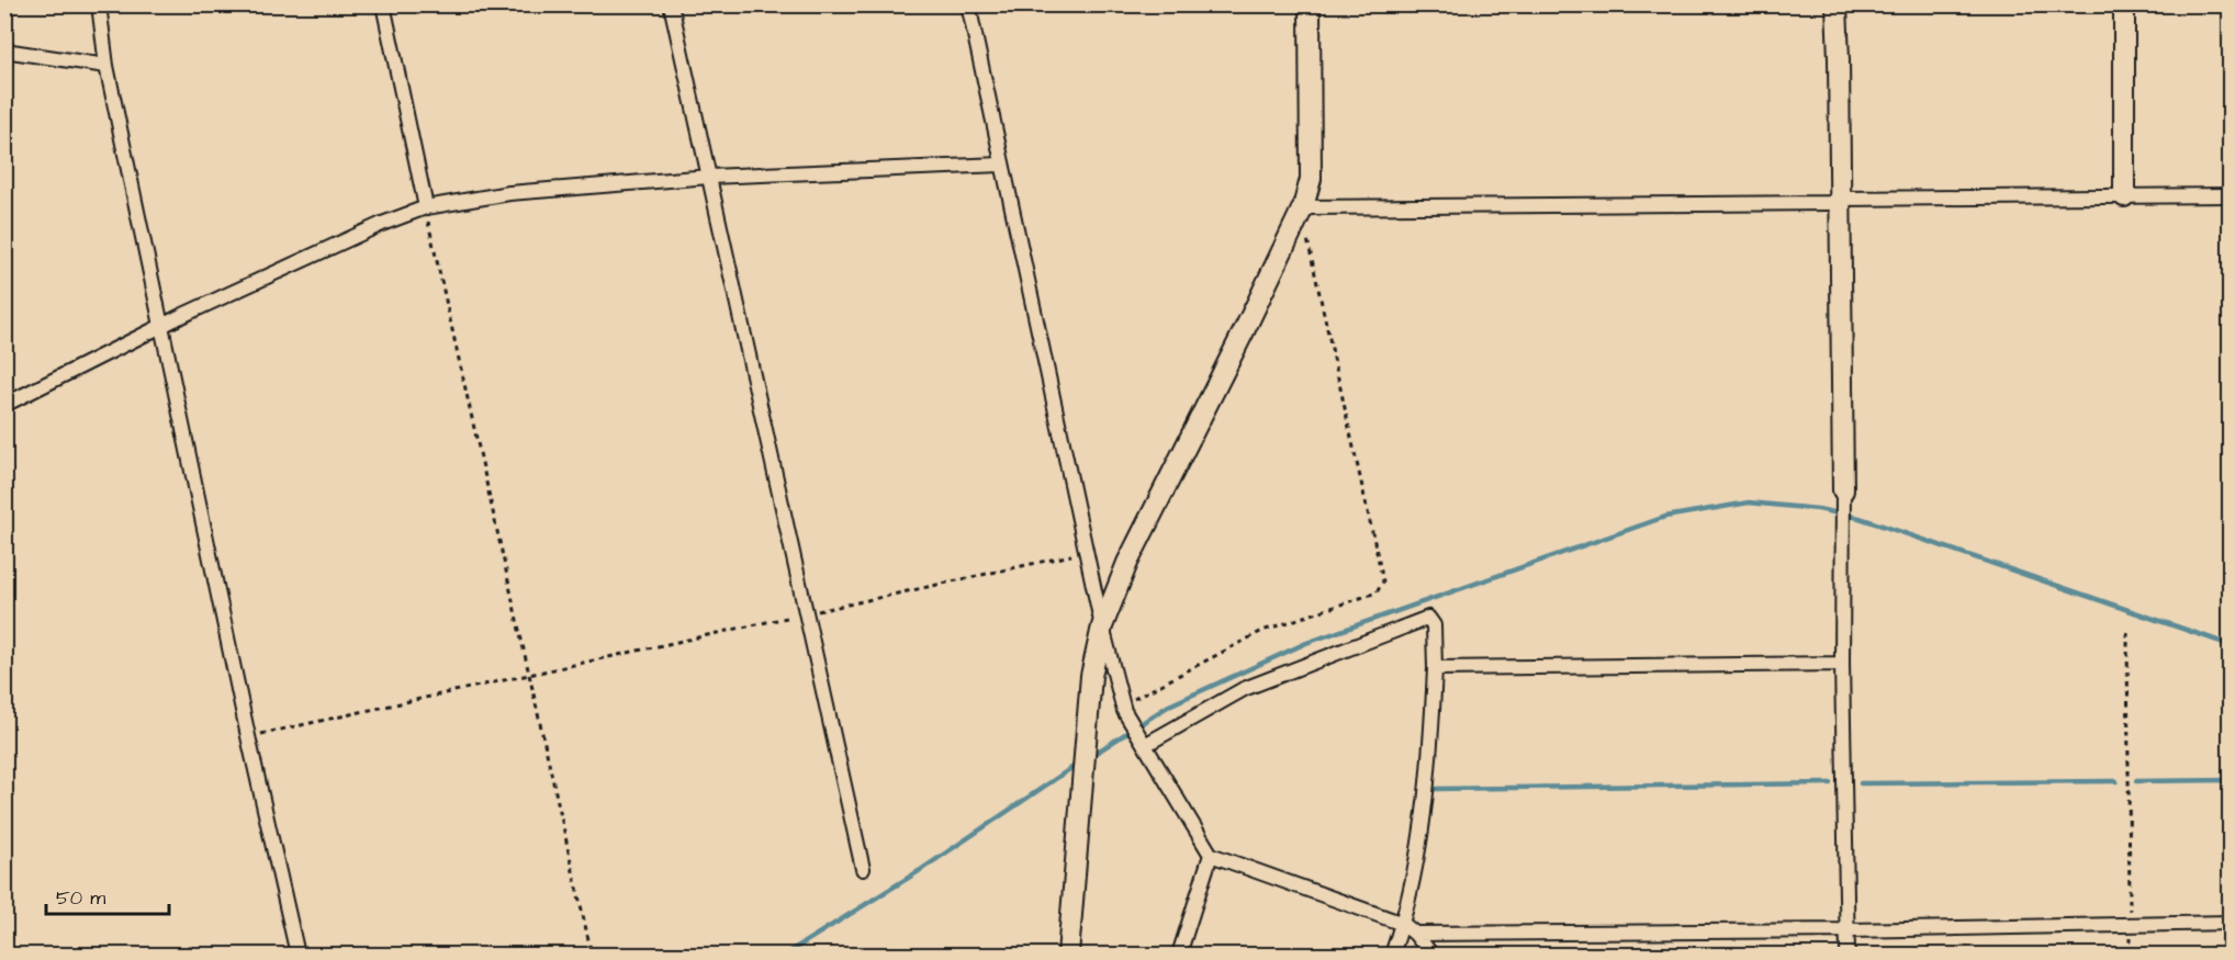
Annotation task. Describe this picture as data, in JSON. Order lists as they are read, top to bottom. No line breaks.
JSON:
{"scale_bar":"50 m"}
